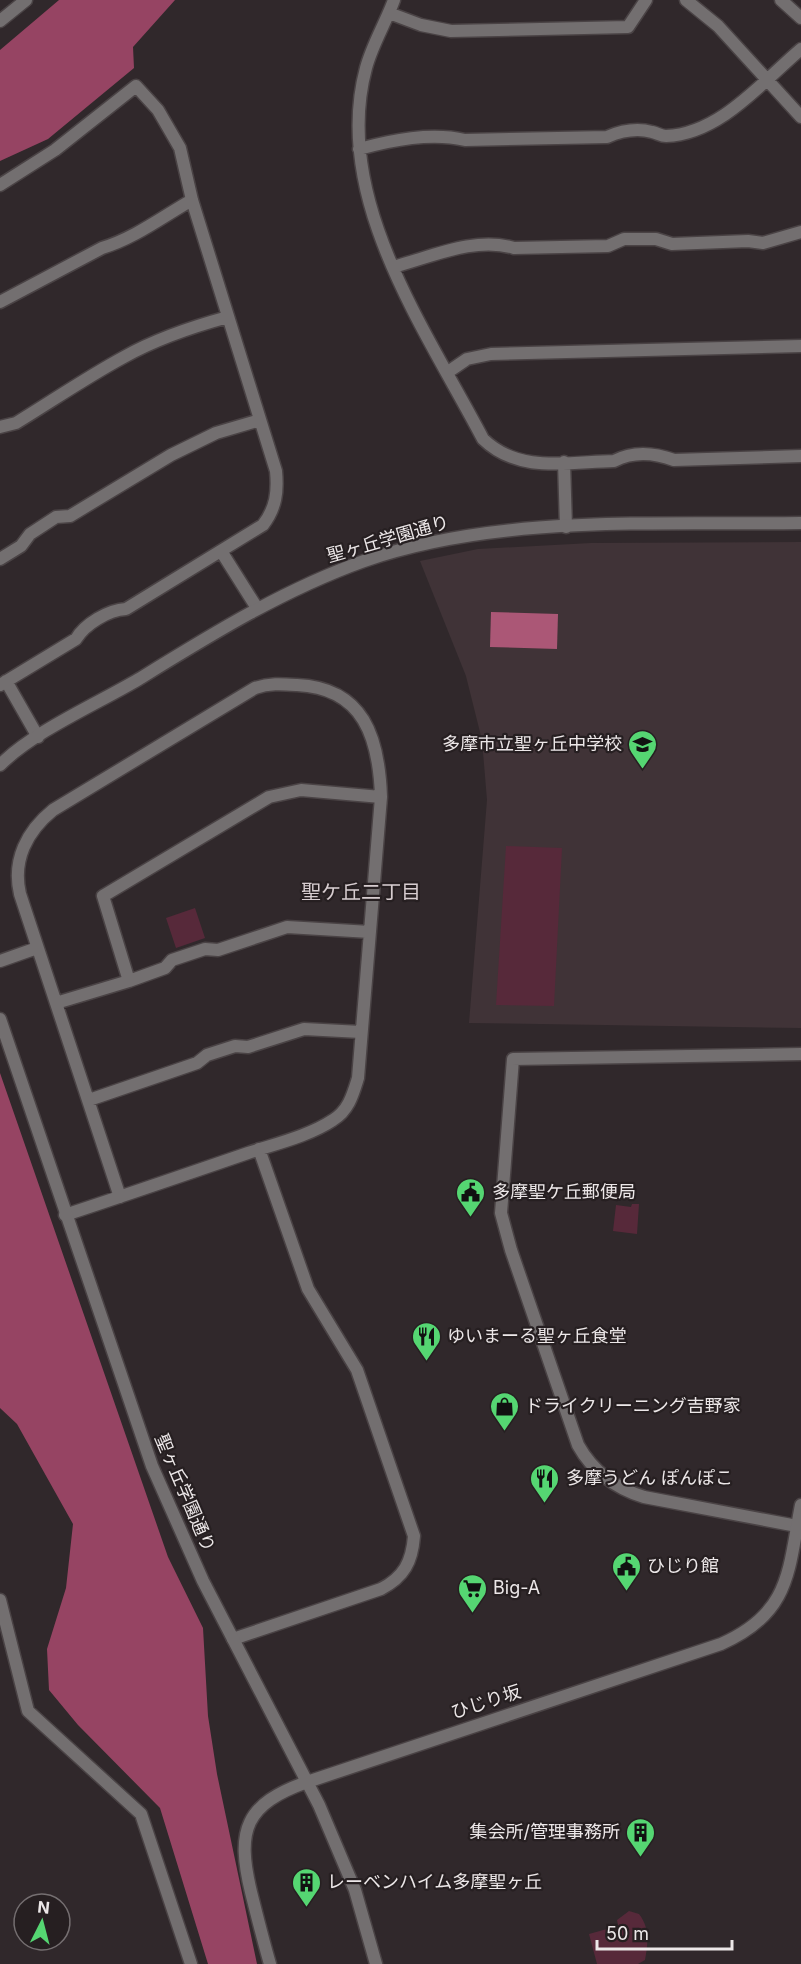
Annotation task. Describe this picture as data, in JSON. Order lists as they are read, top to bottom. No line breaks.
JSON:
{"streets":{"street":["聖ヶ丘学園通り","ひじり坂"]},"crossings":[["聖ヶ丘学園通り","ひじり坂"]],"districts":["聖ケ丘二丁目"],"places":{"school or university":["多摩市立聖ヶ丘中学校"],"public building":["多摩聖ケ丘郵便局","ひじり館"],"restaurant":["ゆいまーる聖ヶ丘食堂","多摩うどん ぽんぽこ"],"shop":["ドライクリーニング吉野家"],"supermarket":["Big-A"],"building":["集会所/管理事務所","レーベンハイム多摩聖ヶ丘"]},"scale_bar":"50 m","north":"top"}
